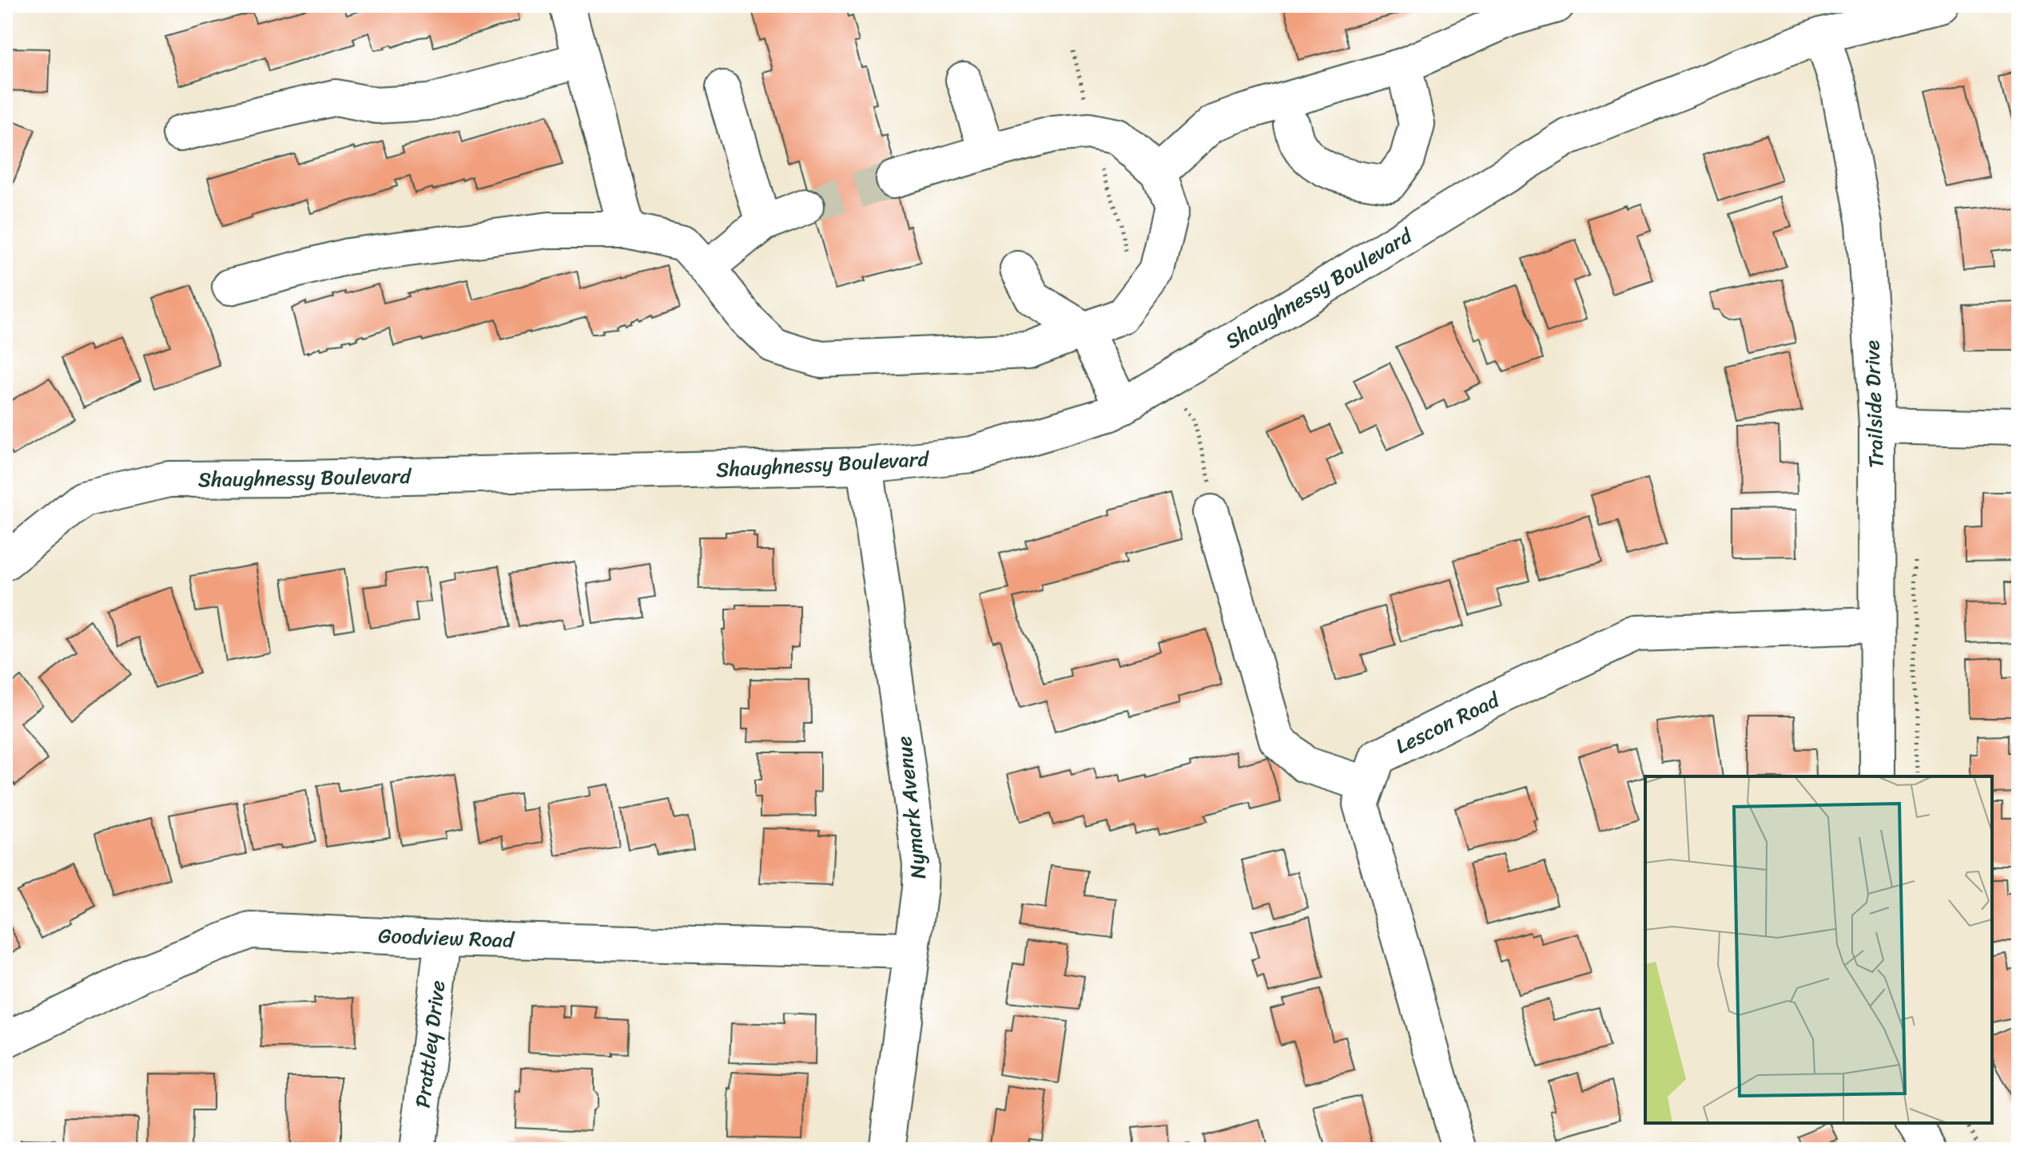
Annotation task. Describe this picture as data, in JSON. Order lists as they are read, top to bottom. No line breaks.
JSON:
{"streets":{"street":["Shaughnessy Boulevard","Trailside Drive","Lescon Road","Nymark Avenue","Goodview Road","Prattley Drive"]},"crossings":[["Shaughnessy Boulevard","Trailside Drive"],["Shaughnessy Boulevard","Nymark Avenue"],["Trailside Drive","Lescon Road"],["Nymark Avenue","Goodview Road"],["Goodview Road","Prattley Drive"]]}
